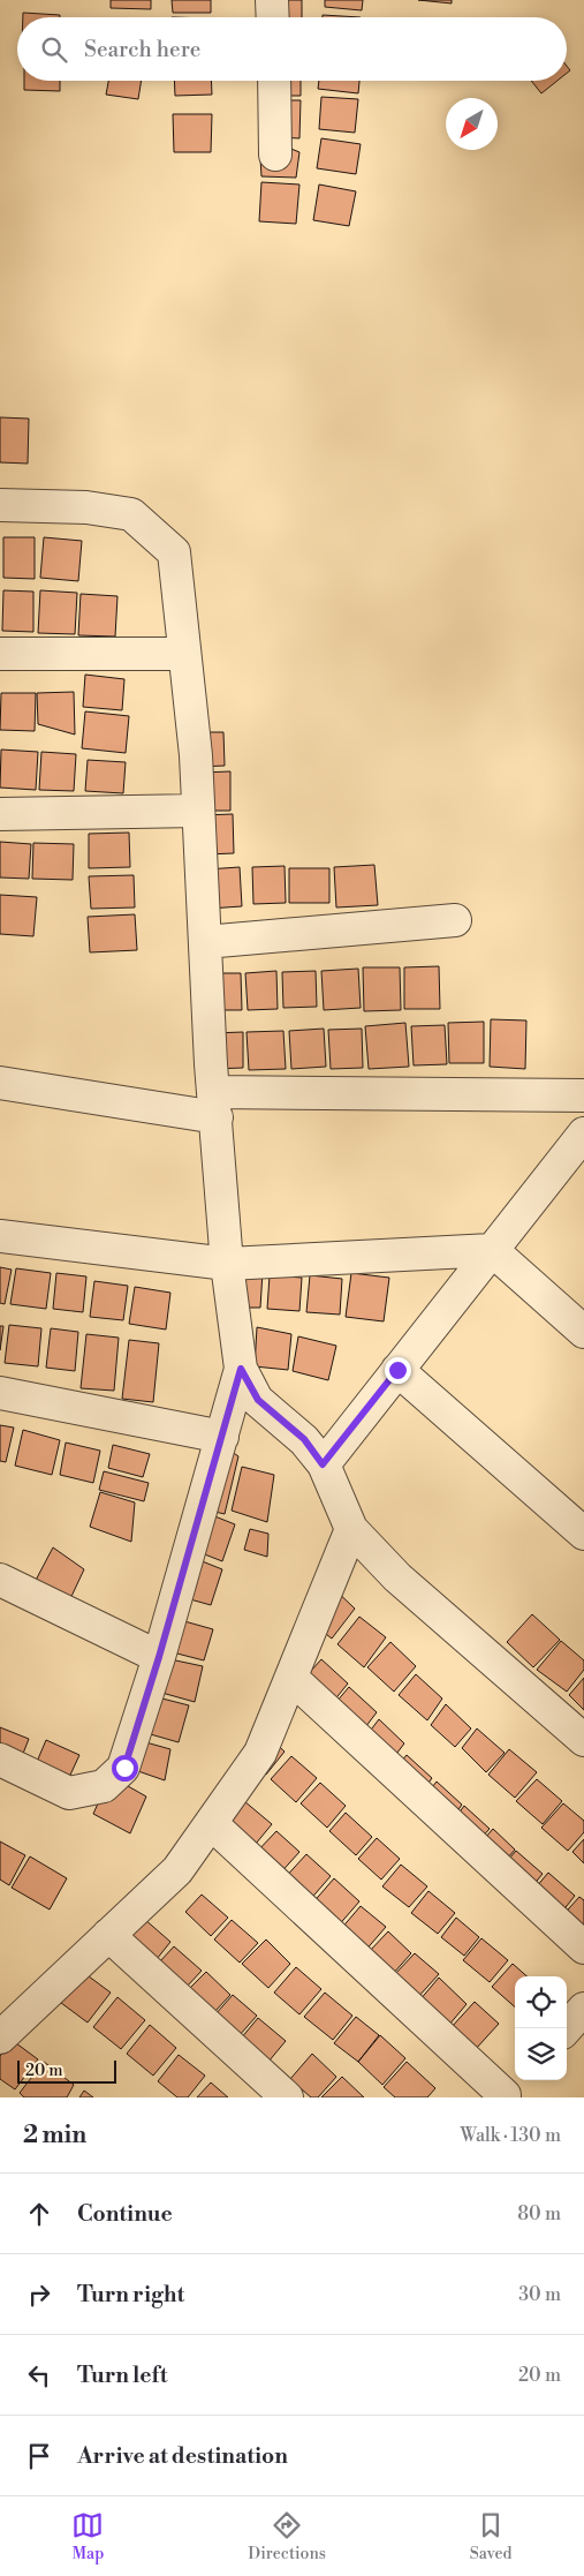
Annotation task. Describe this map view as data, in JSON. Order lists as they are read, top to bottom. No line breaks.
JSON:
{"scale_bar":"20 m","north":"bottom left","page":{"search":"Search here","scale":"20 m","heading":["2 min","Walk · 130 m"],"list":[["Continue","80 m"],["Turn right","30 m"],["Turn left","20 m"],"Arrive at destination"],"nav":["Map","Directions","Saved"]}}
